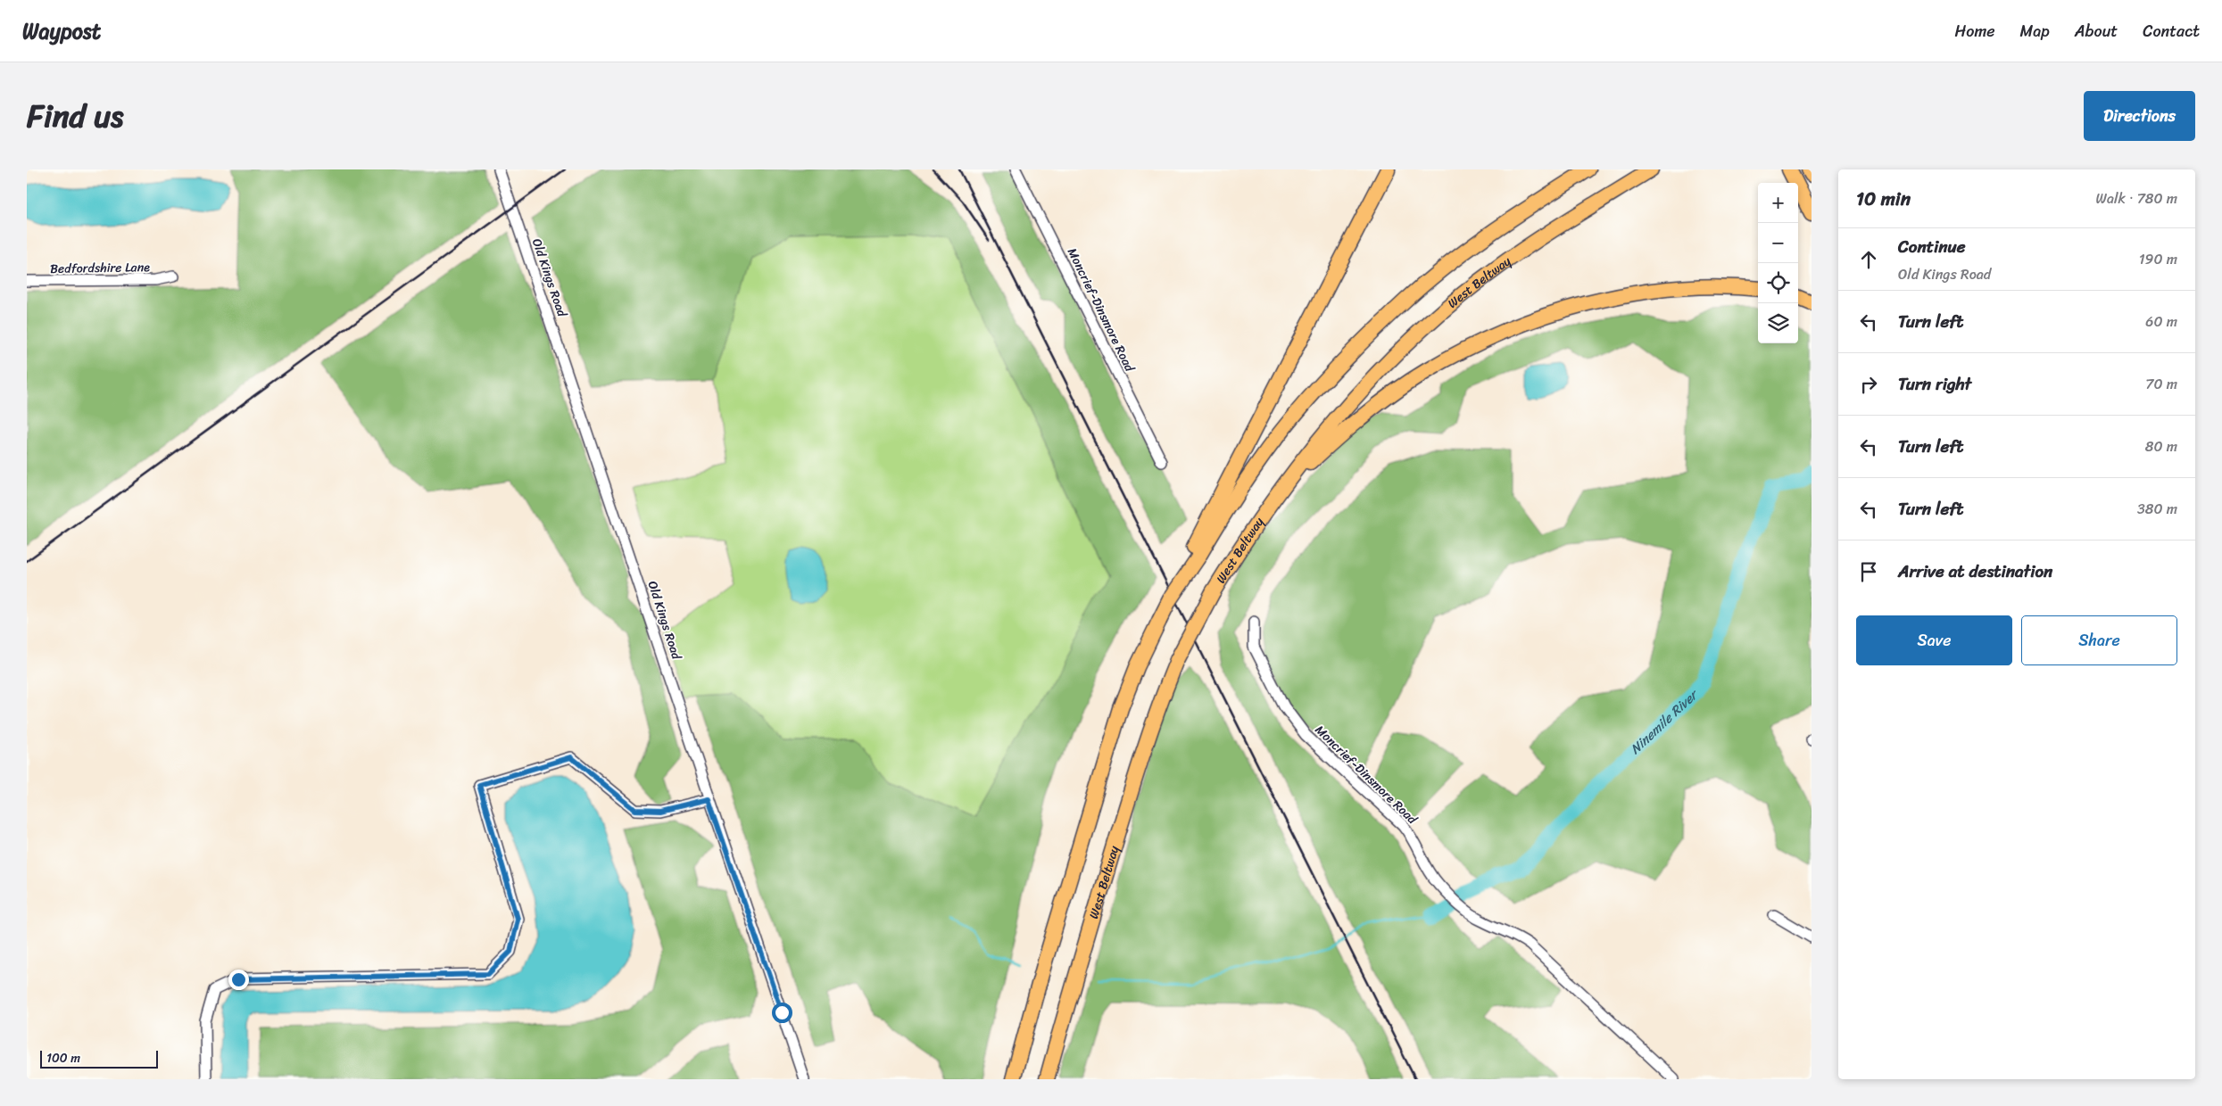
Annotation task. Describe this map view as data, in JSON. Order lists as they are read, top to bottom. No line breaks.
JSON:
{"streets":{"highway":["West Beltway"],"street":["Bedfordshire Lane","Old Kings Road","Moncrief-Dinsmore Road"]},"water":["Ninemile River"],"scale_bar":"100 m","page":{"header":"Waypost","nav":["Home","Map","About","Contact"],"title":"Find us","buttons":["Directions",["Save","Share"]],"heading":["10 min","Walk · 780 m"],"map_buttons":["+","−"],"list":[["Continue","Old Kings Road","190 m"],["Turn left","60 m"],["Turn right","70 m"],["Turn left","80 m"],["Turn left","380 m"],"Arrive at destination"],"scale":"100 m"}}
